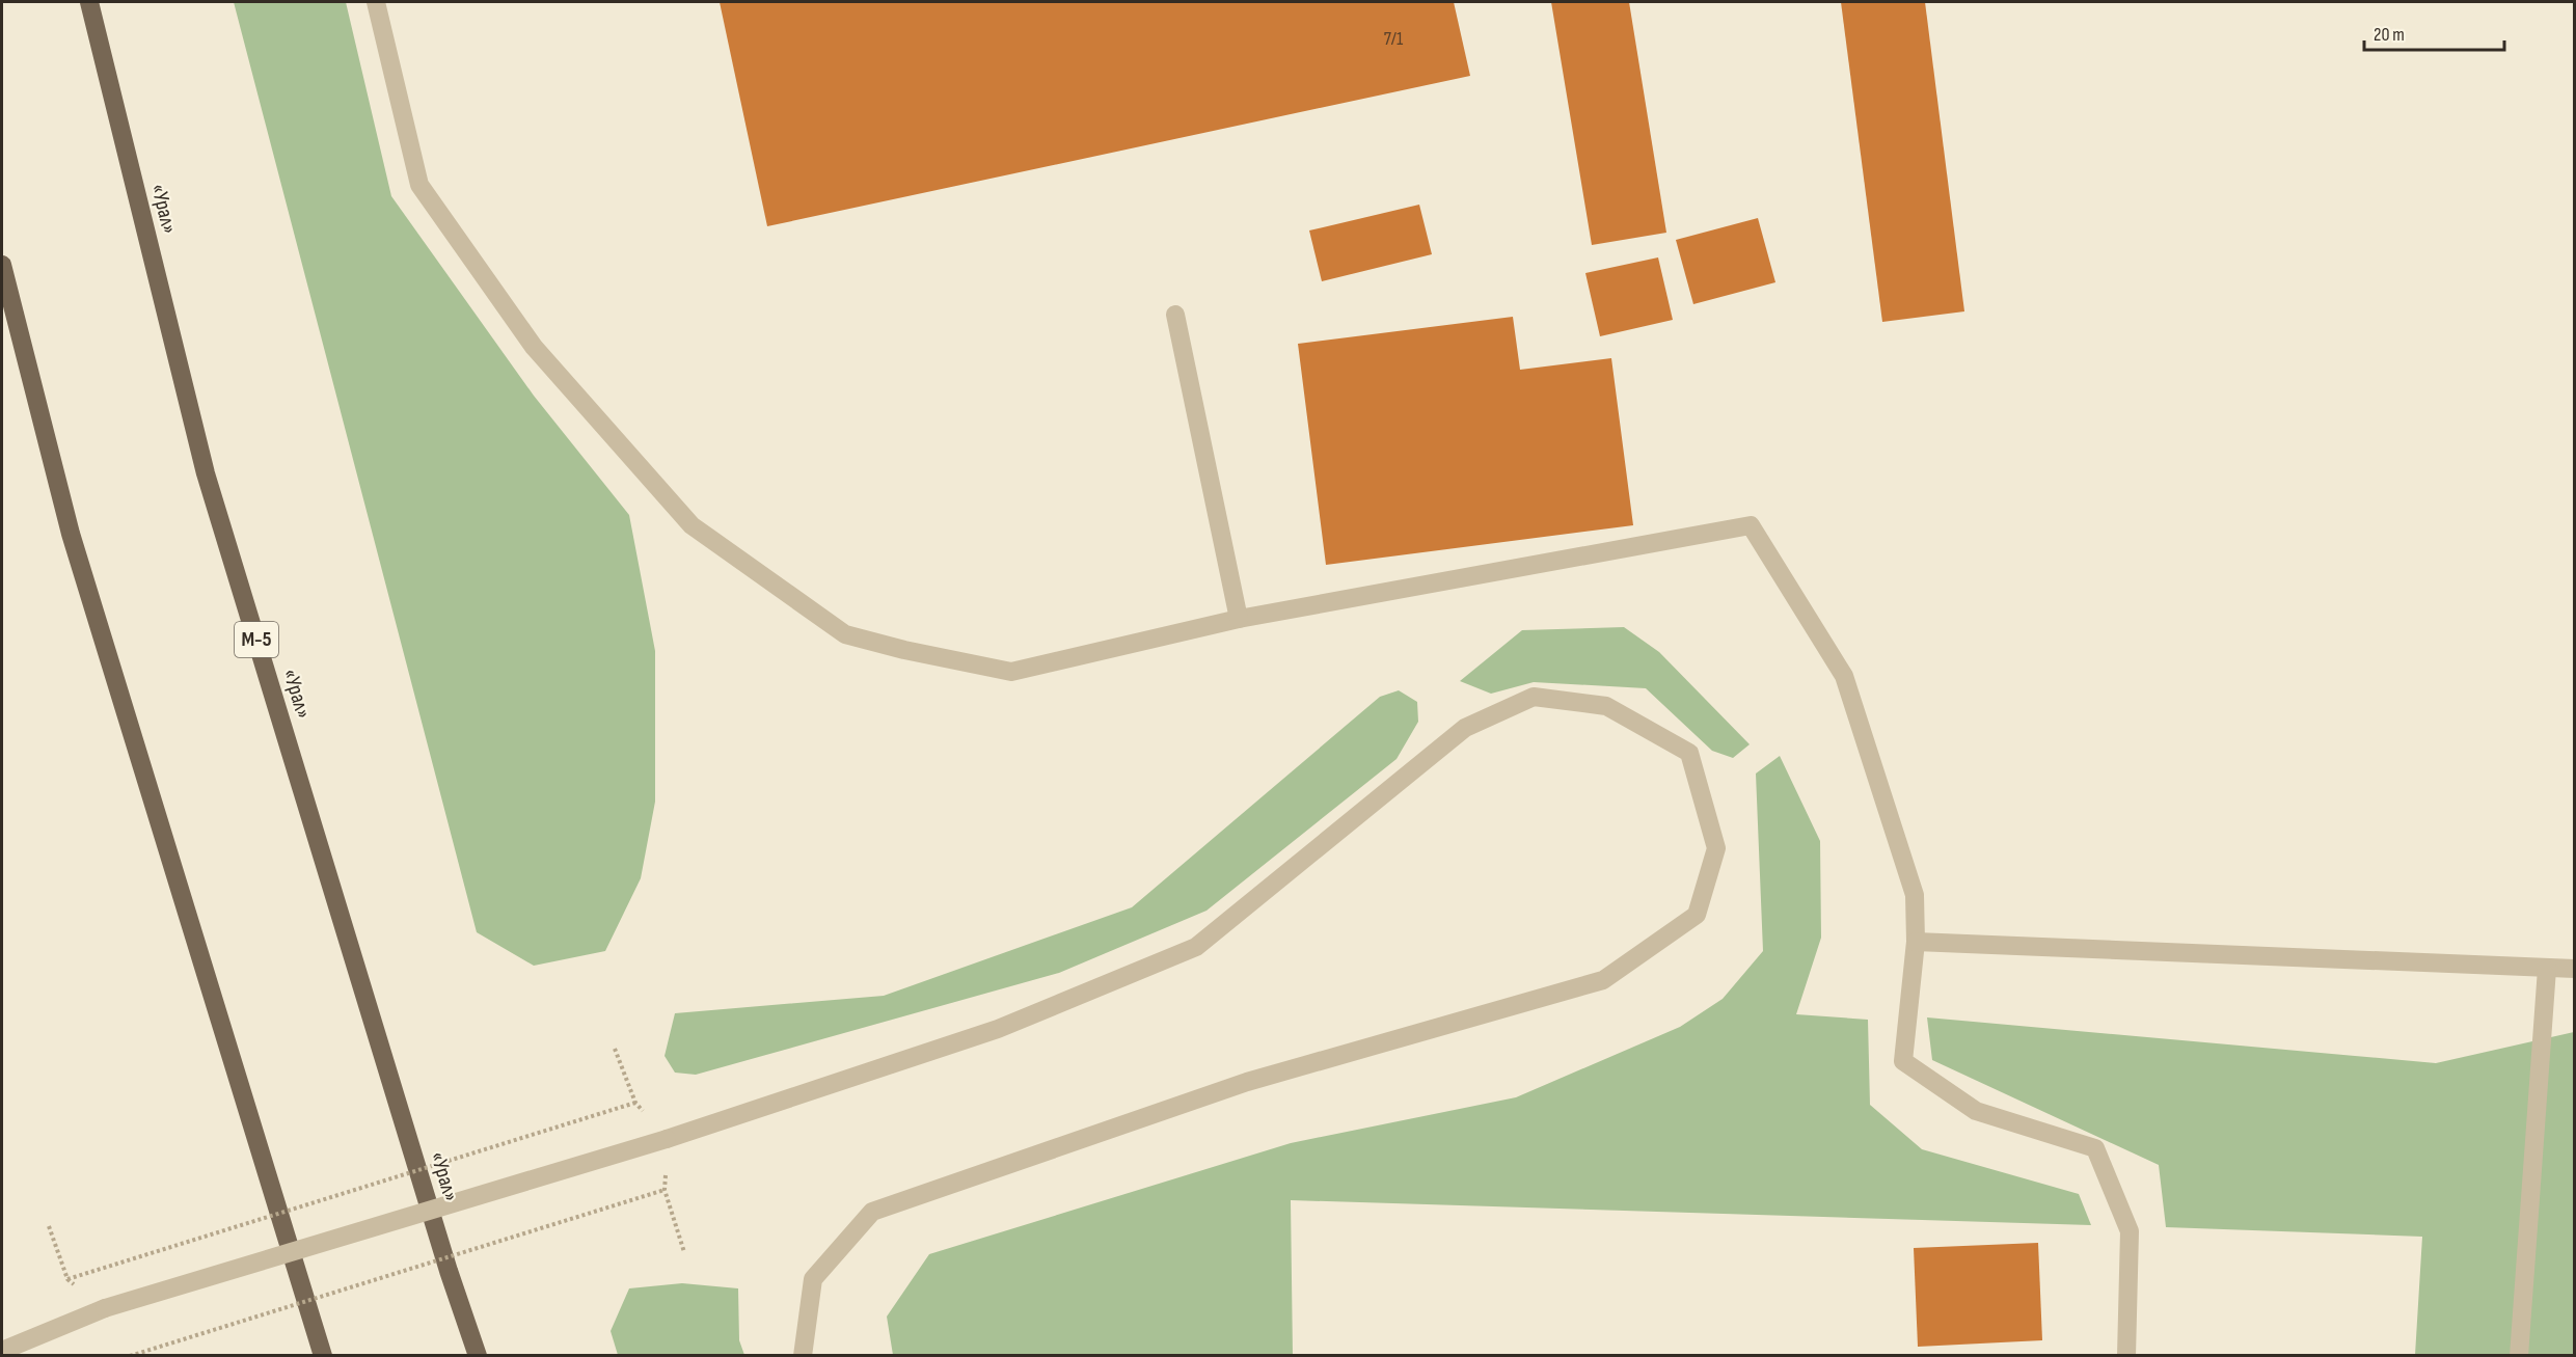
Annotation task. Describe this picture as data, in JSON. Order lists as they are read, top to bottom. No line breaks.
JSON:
{"streets":{"main road":["«Урал»","М-5"]},"house_numbers":["7/1"],"scale_bar":"20 m"}
